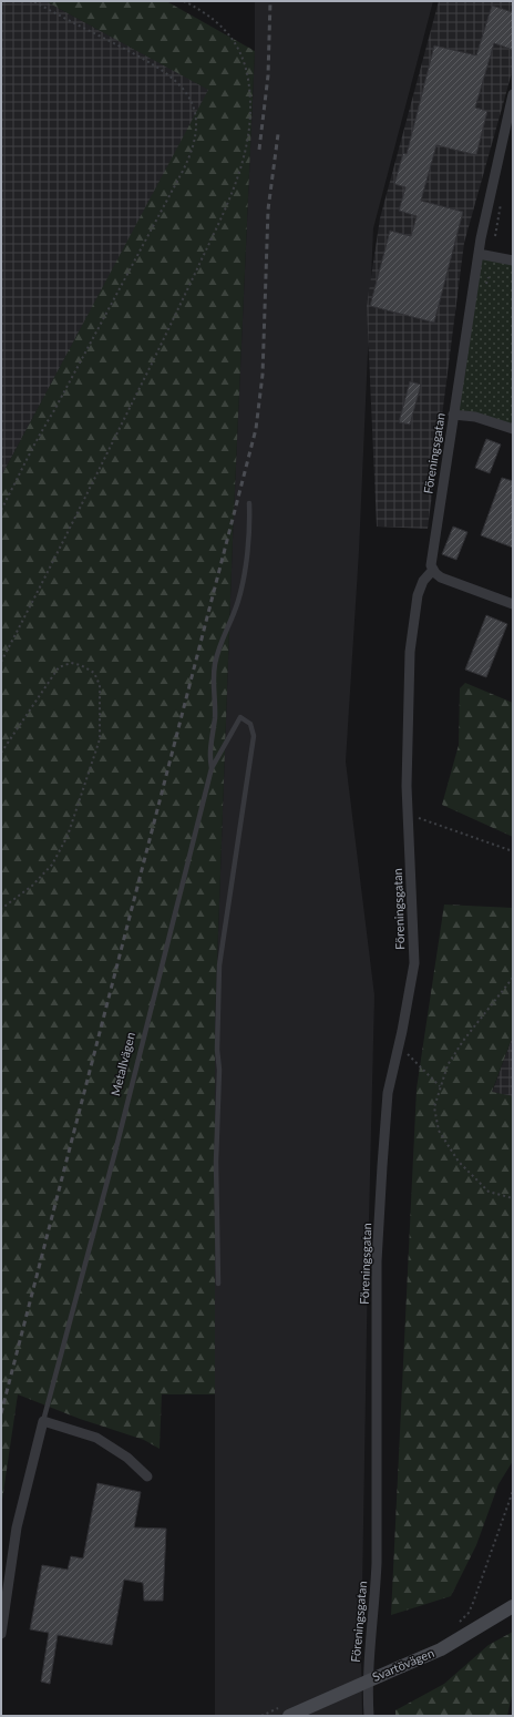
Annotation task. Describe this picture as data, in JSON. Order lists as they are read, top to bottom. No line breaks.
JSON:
{"streets":{"main road":["Svartövägen"],"street":["Föreningsgatan","Metallvägen"]}}
